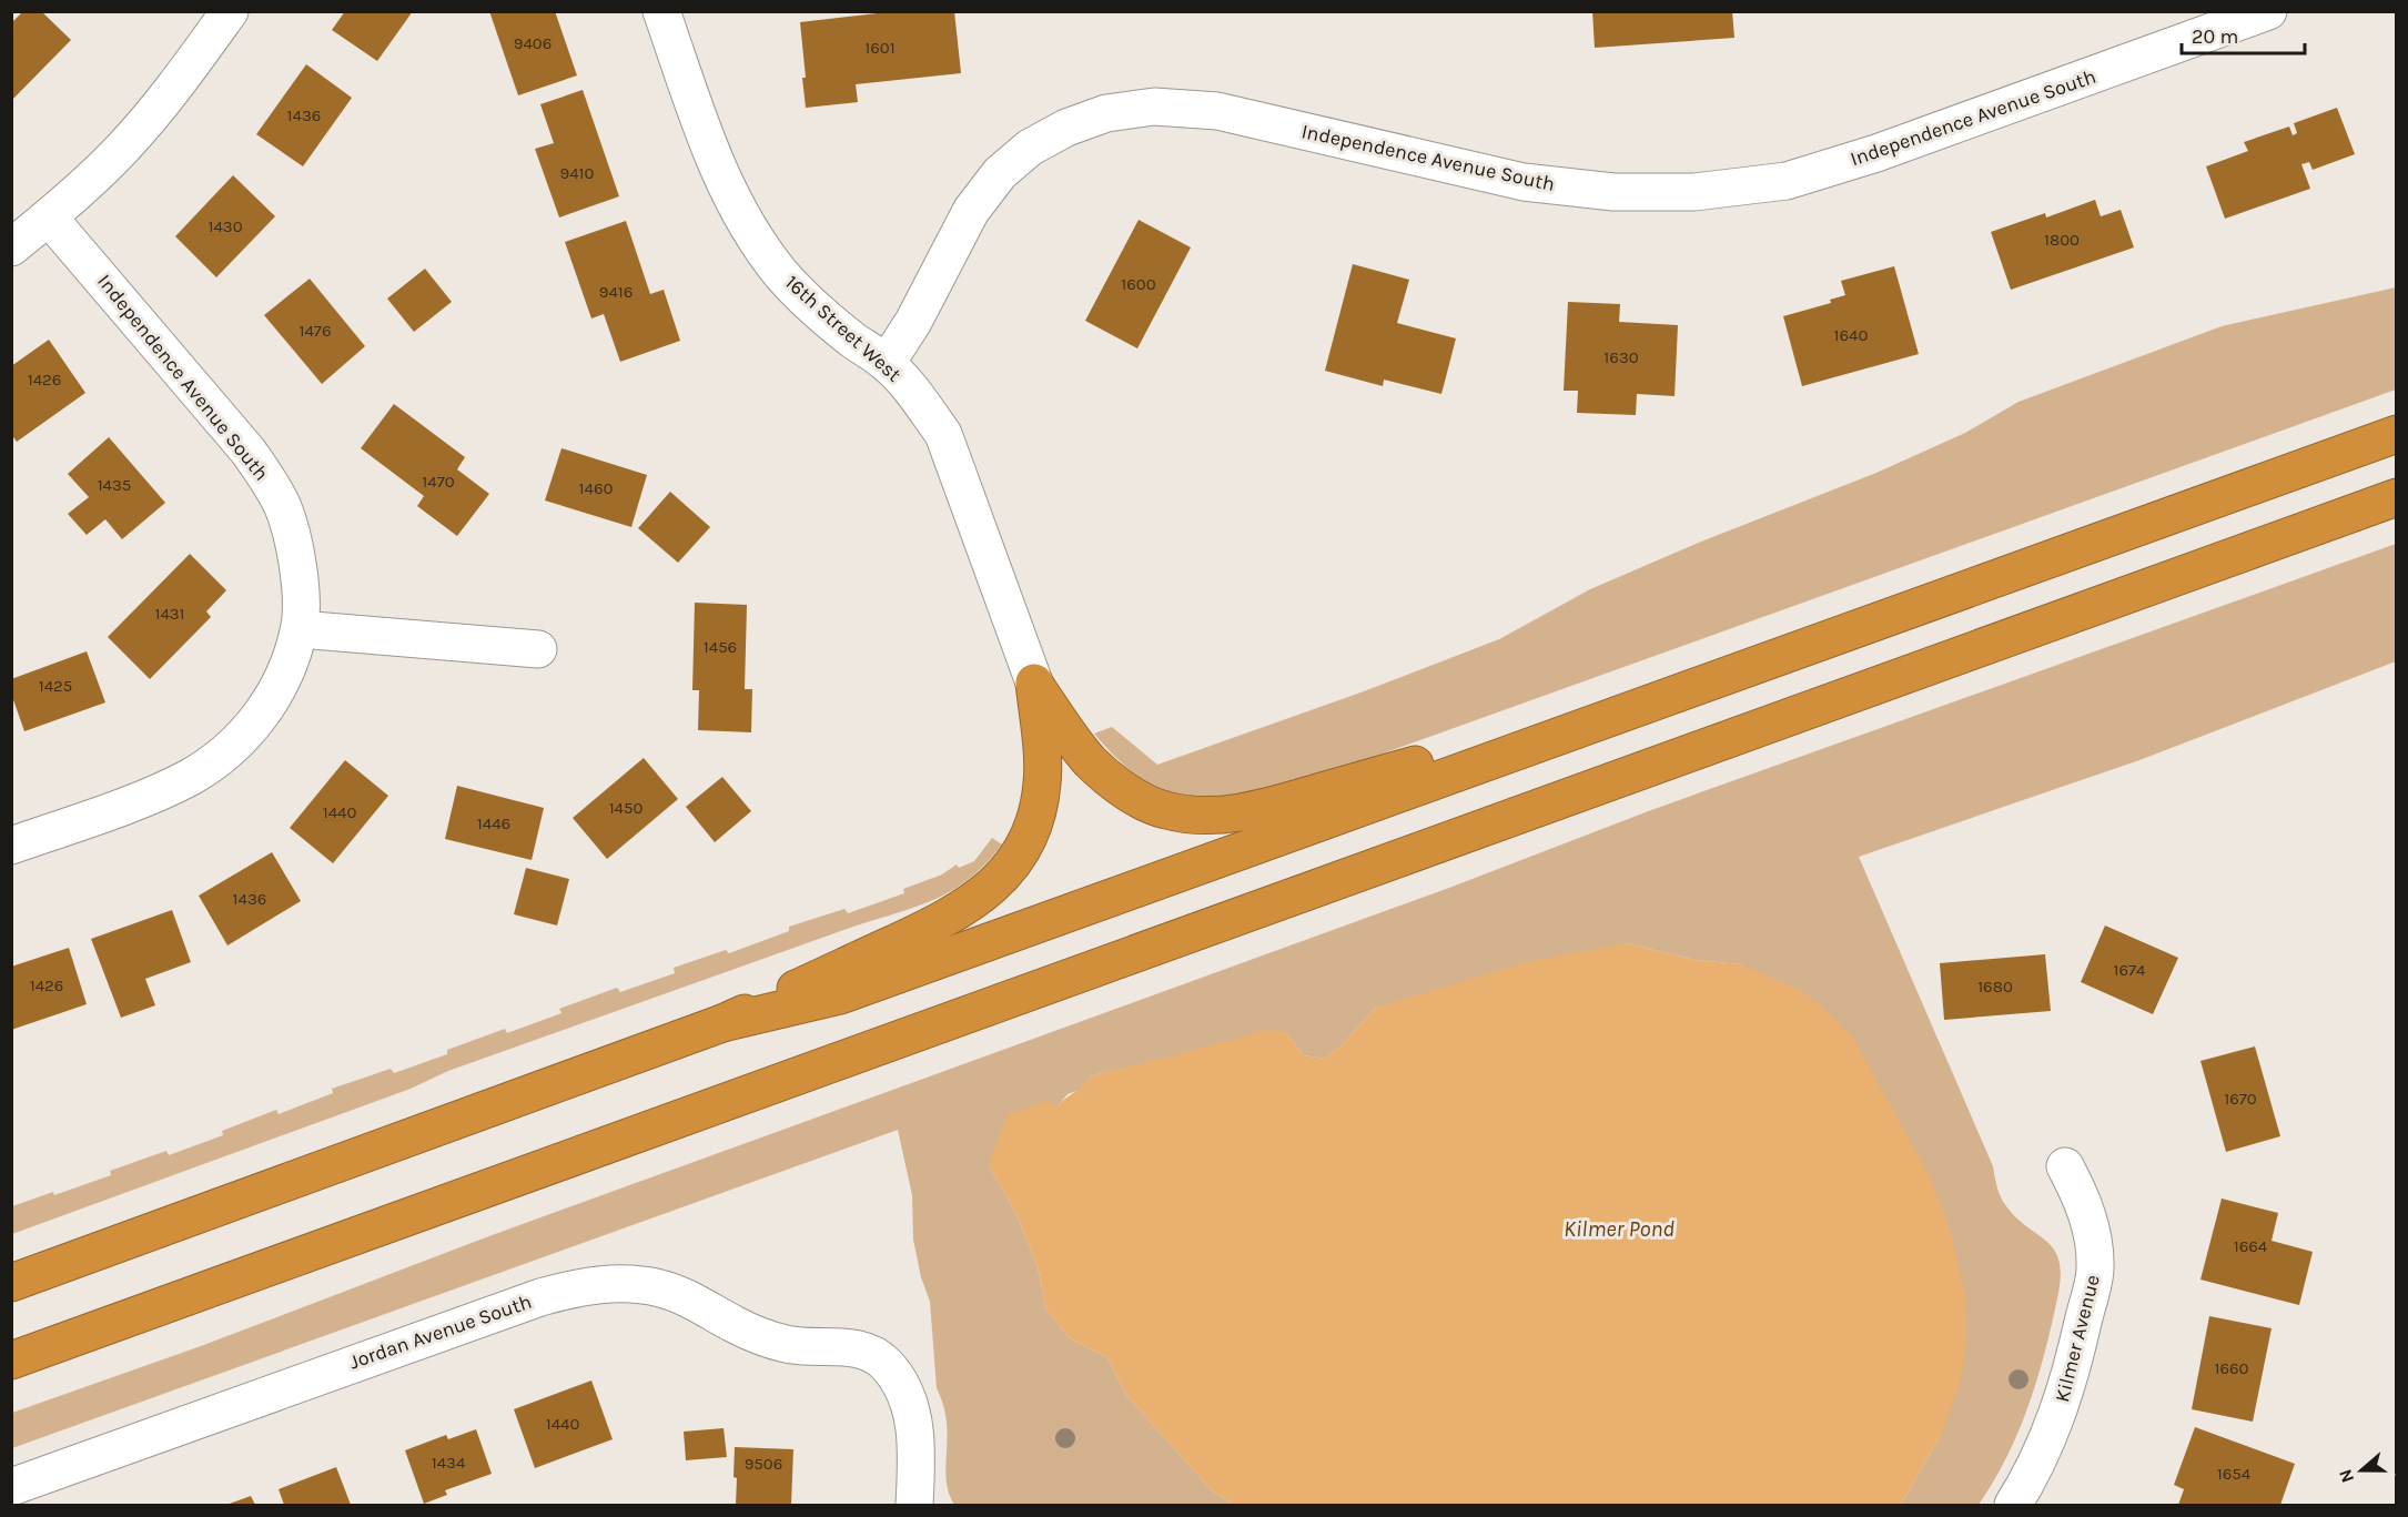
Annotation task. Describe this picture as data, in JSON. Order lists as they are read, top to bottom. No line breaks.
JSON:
{"streets":{"street":["Independence Avenue South","16th Street West","Jordan Avenue South","Kilmer Avenue"]},"crossings":[["Independence Avenue South","16th Street West"]],"water":["Kilmer Pond"],"house_numbers":["9406","1601","1436","9410","1430","1800","1600","9416","1476","1640","1630","1426","1470","1435","1460","1431","1456","1425","1450","1440","1446","1436","1674","1426","1680","1670","1664","1660","1440","1434","9506","1654"],"scale_bar":"20 m","north":"left"}
